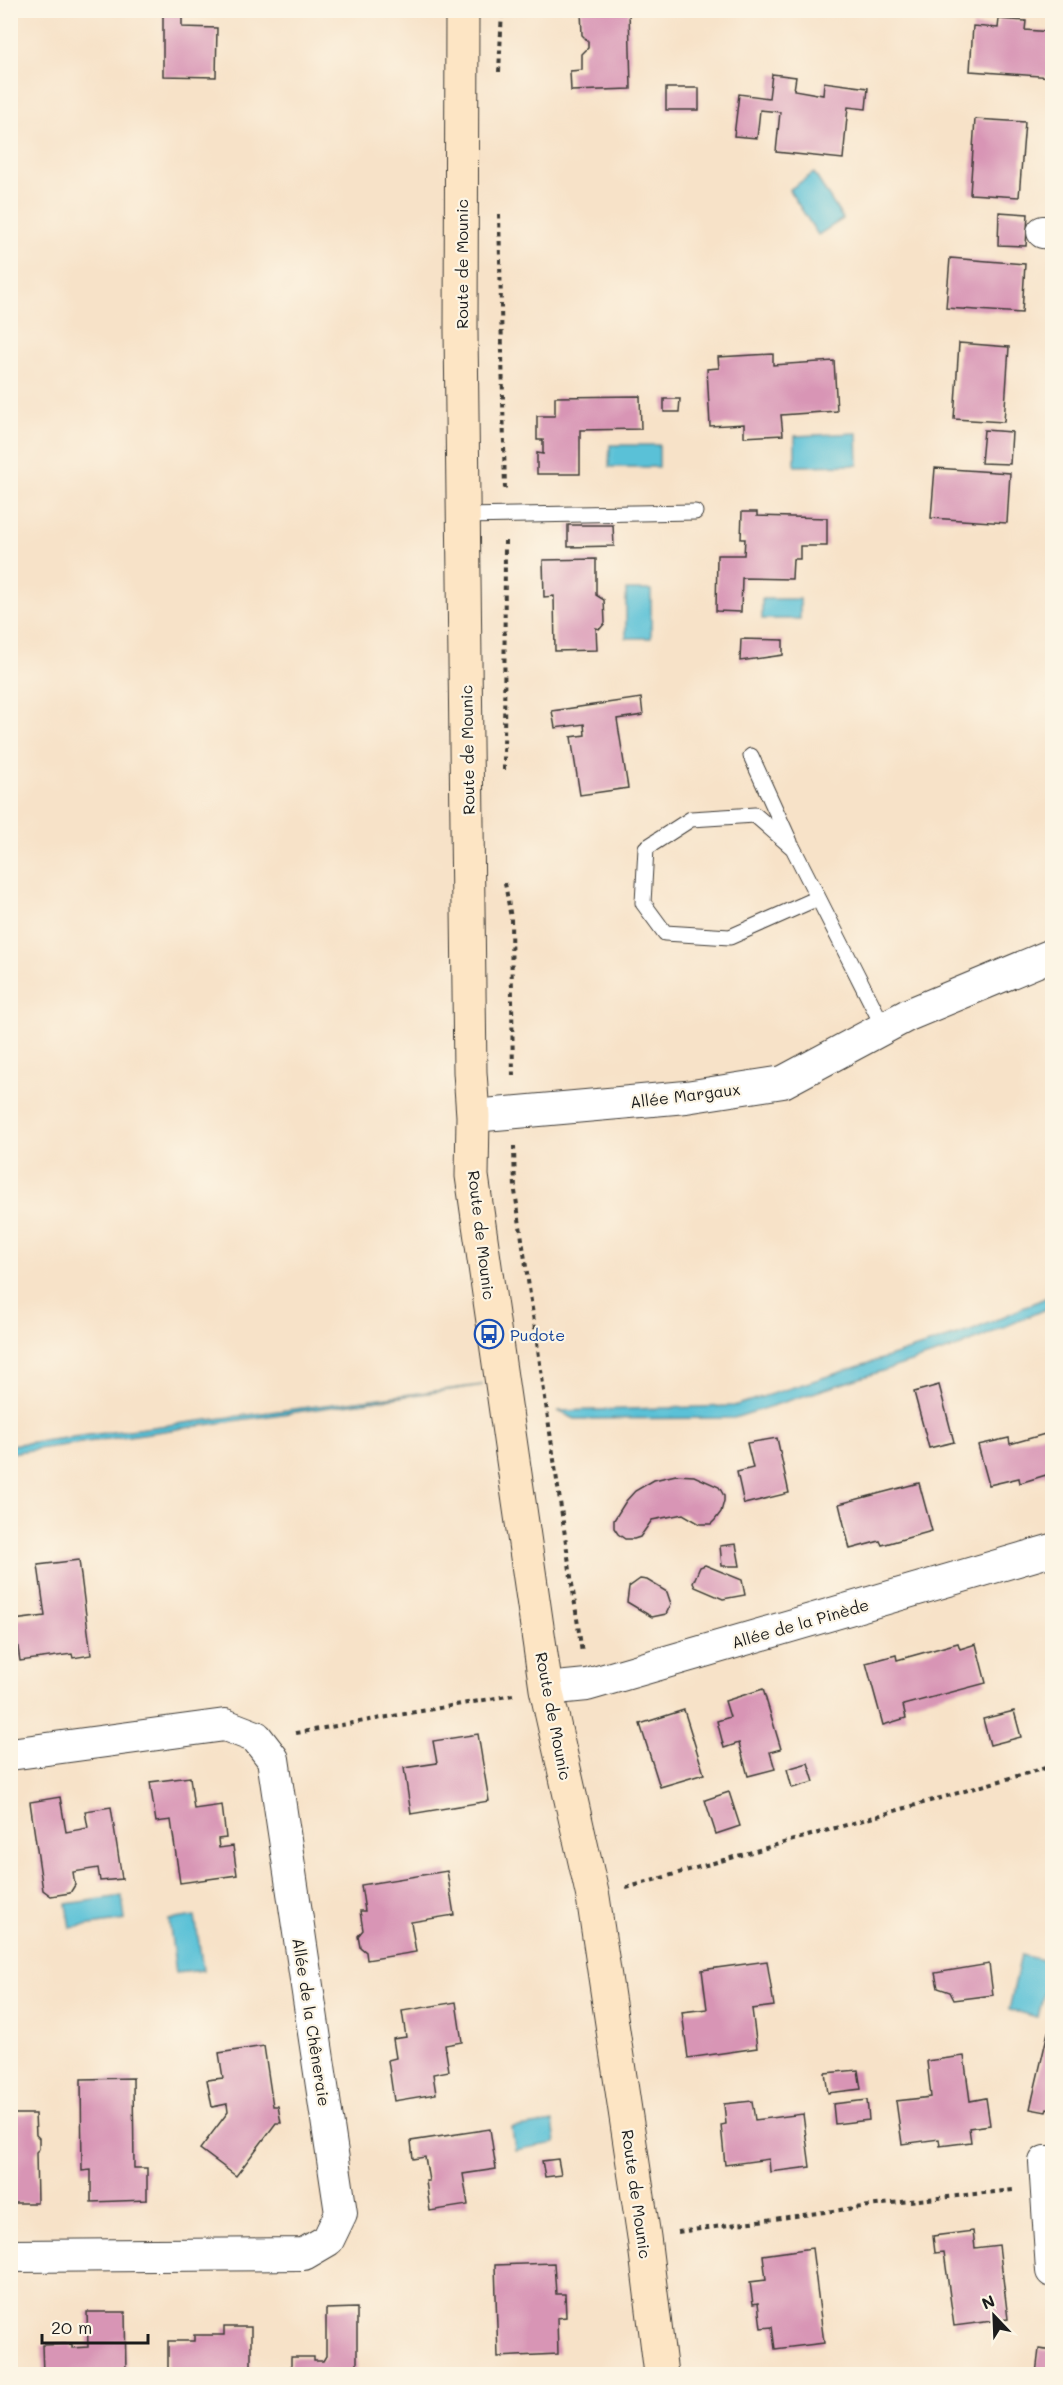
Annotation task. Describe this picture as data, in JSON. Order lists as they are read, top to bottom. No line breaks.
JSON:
{"streets":{"main road":["Route de Mounic"],"street":["Allée Margaux","Allée de la Pinède","Allée de la Chêneraie"]},"crossings":[["Route de Mounic","Allée Margaux"],["Route de Mounic","Allée de la Pinède"]],"places":{"bus stop":["Pudote"]},"scale_bar":"20 m","north":"top left"}
